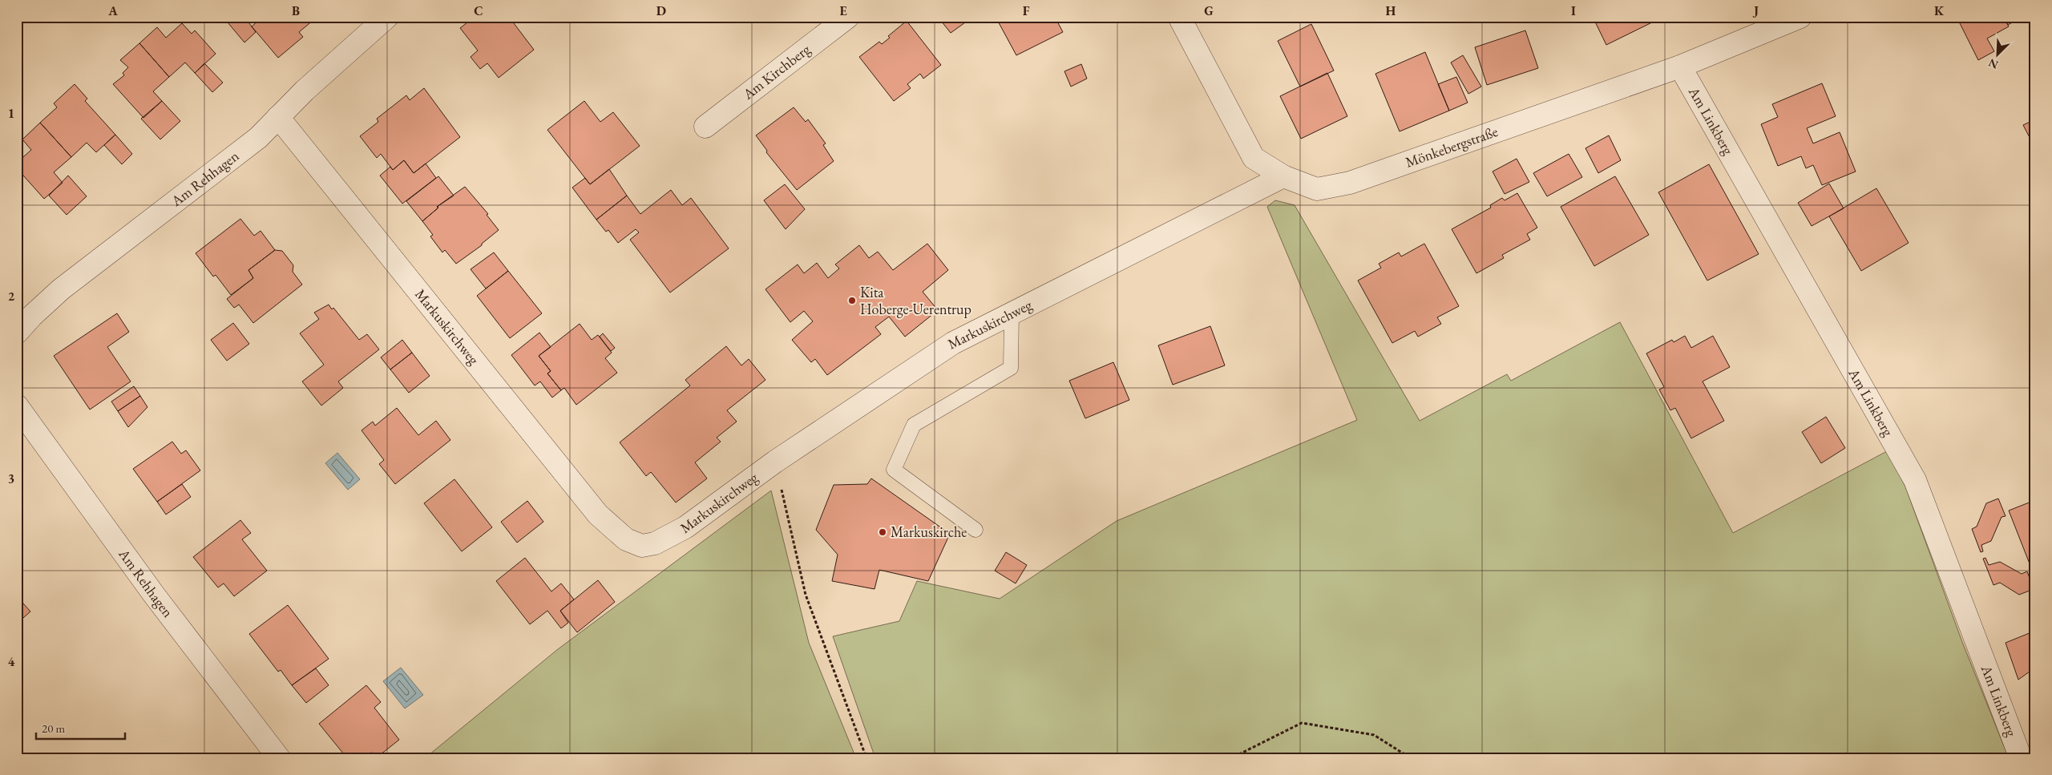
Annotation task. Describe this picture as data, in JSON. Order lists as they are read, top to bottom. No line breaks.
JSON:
{"streets":{"street":["Am Kirchberg","Am Linkberg","Mönkebergstraße","Am Rehhagen","Markuskirchweg"]},"crossings":[["Am Linkberg","Mönkebergstraße"],["Mönkebergstraße","Markuskirchweg"],["Am Rehhagen","Markuskirchweg"]],"places":["Kita Hoberge-Uerentrup","Markuskirche"],"scale_bar":"20 m","north":"bottom left","grid":{"columns":["A","B","C","D","E","F","G","H","I","J","K"],"rows":["1","2","3","4"]}}
